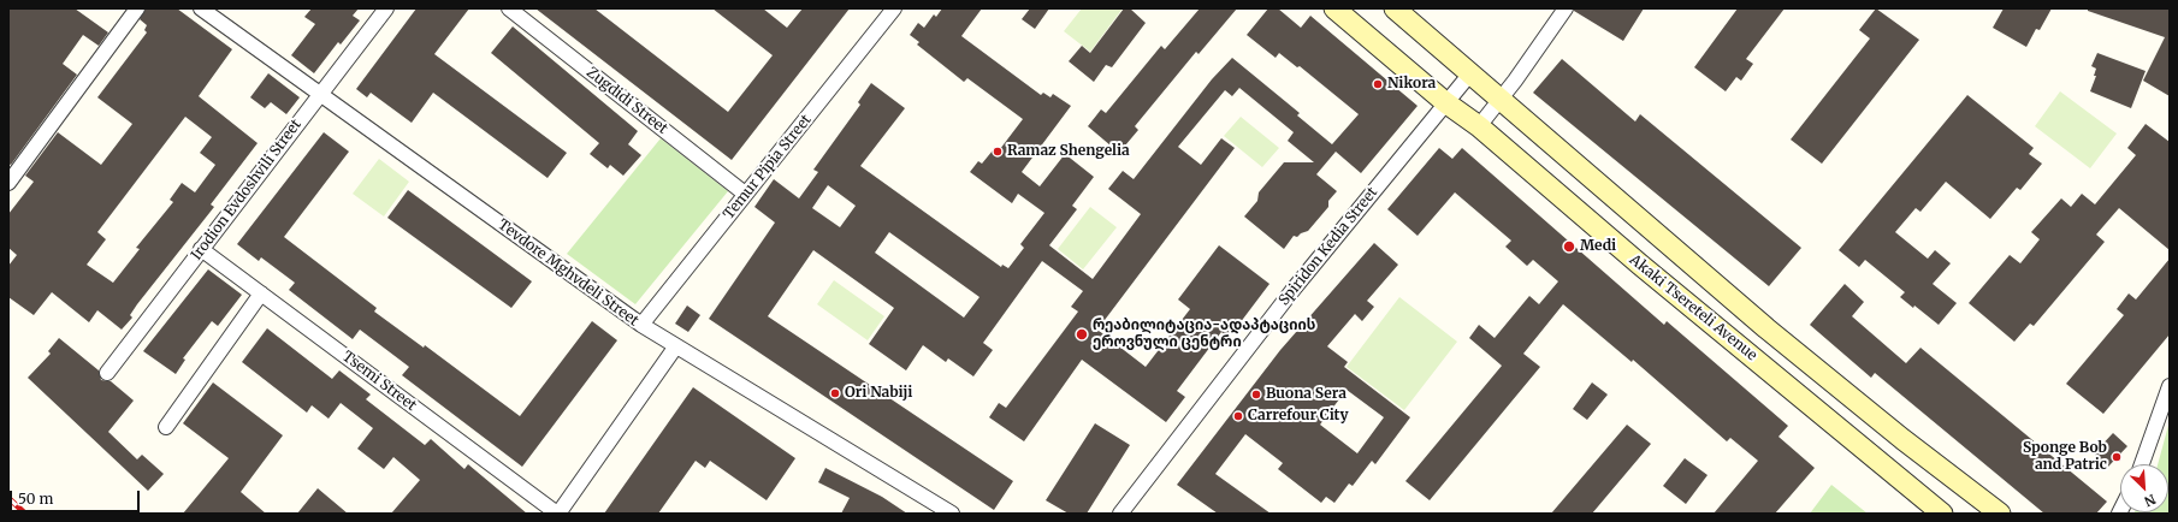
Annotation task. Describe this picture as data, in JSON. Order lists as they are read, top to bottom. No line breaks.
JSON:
{"streets":{"main road":["Akaki Tsereteli Avenue"],"street":["Zugdidi Street","Temur Pipia Street","Irodion Evdoshvili Street","Spiridon Kedia Street","Tevdore Mghvdeli Street","Tsemi Street"]},"crossings":[["Zugdidi Street","Temur Pipia Street"],["Temur Pipia Street","Tevdore Mghvdeli Street"],["Irodion Evdoshvili Street","Tevdore Mghvdeli Street"],["Irodion Evdoshvili Street","Tsemi Street"],["Spiridon Kedia Street","Akaki Tsereteli Avenue"]],"places":["Nikora","Ramaz Shengelia","Medi","რეაბილიტაცია-ადაპტაციის ეროვნული ცენტრი","Ori Nabiji","Buona Sera","Carrefour City","Sponge Bob and Patric"],"scale_bar":"50 m","north":"bottom right"}
